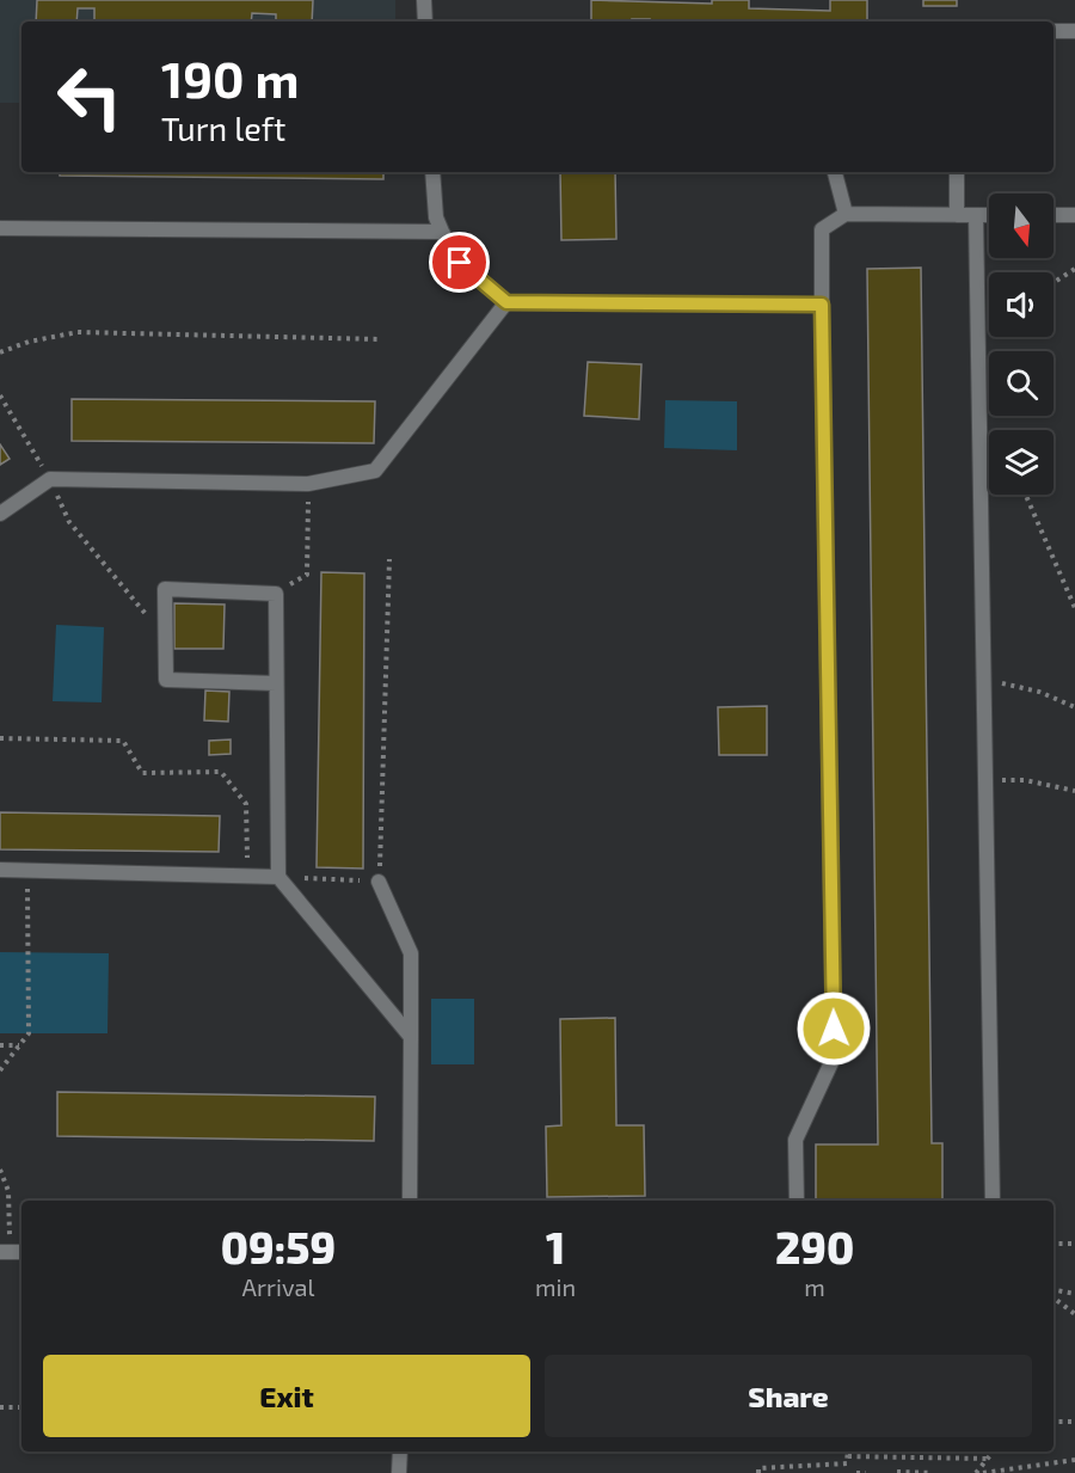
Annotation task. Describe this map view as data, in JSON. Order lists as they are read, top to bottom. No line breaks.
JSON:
{"north":"bottom","page":{"turn":["190 m","Turn left"],"eta":["09:59","Arrival","1","min","290","m"],"buttons":["Exit","Share"]}}
